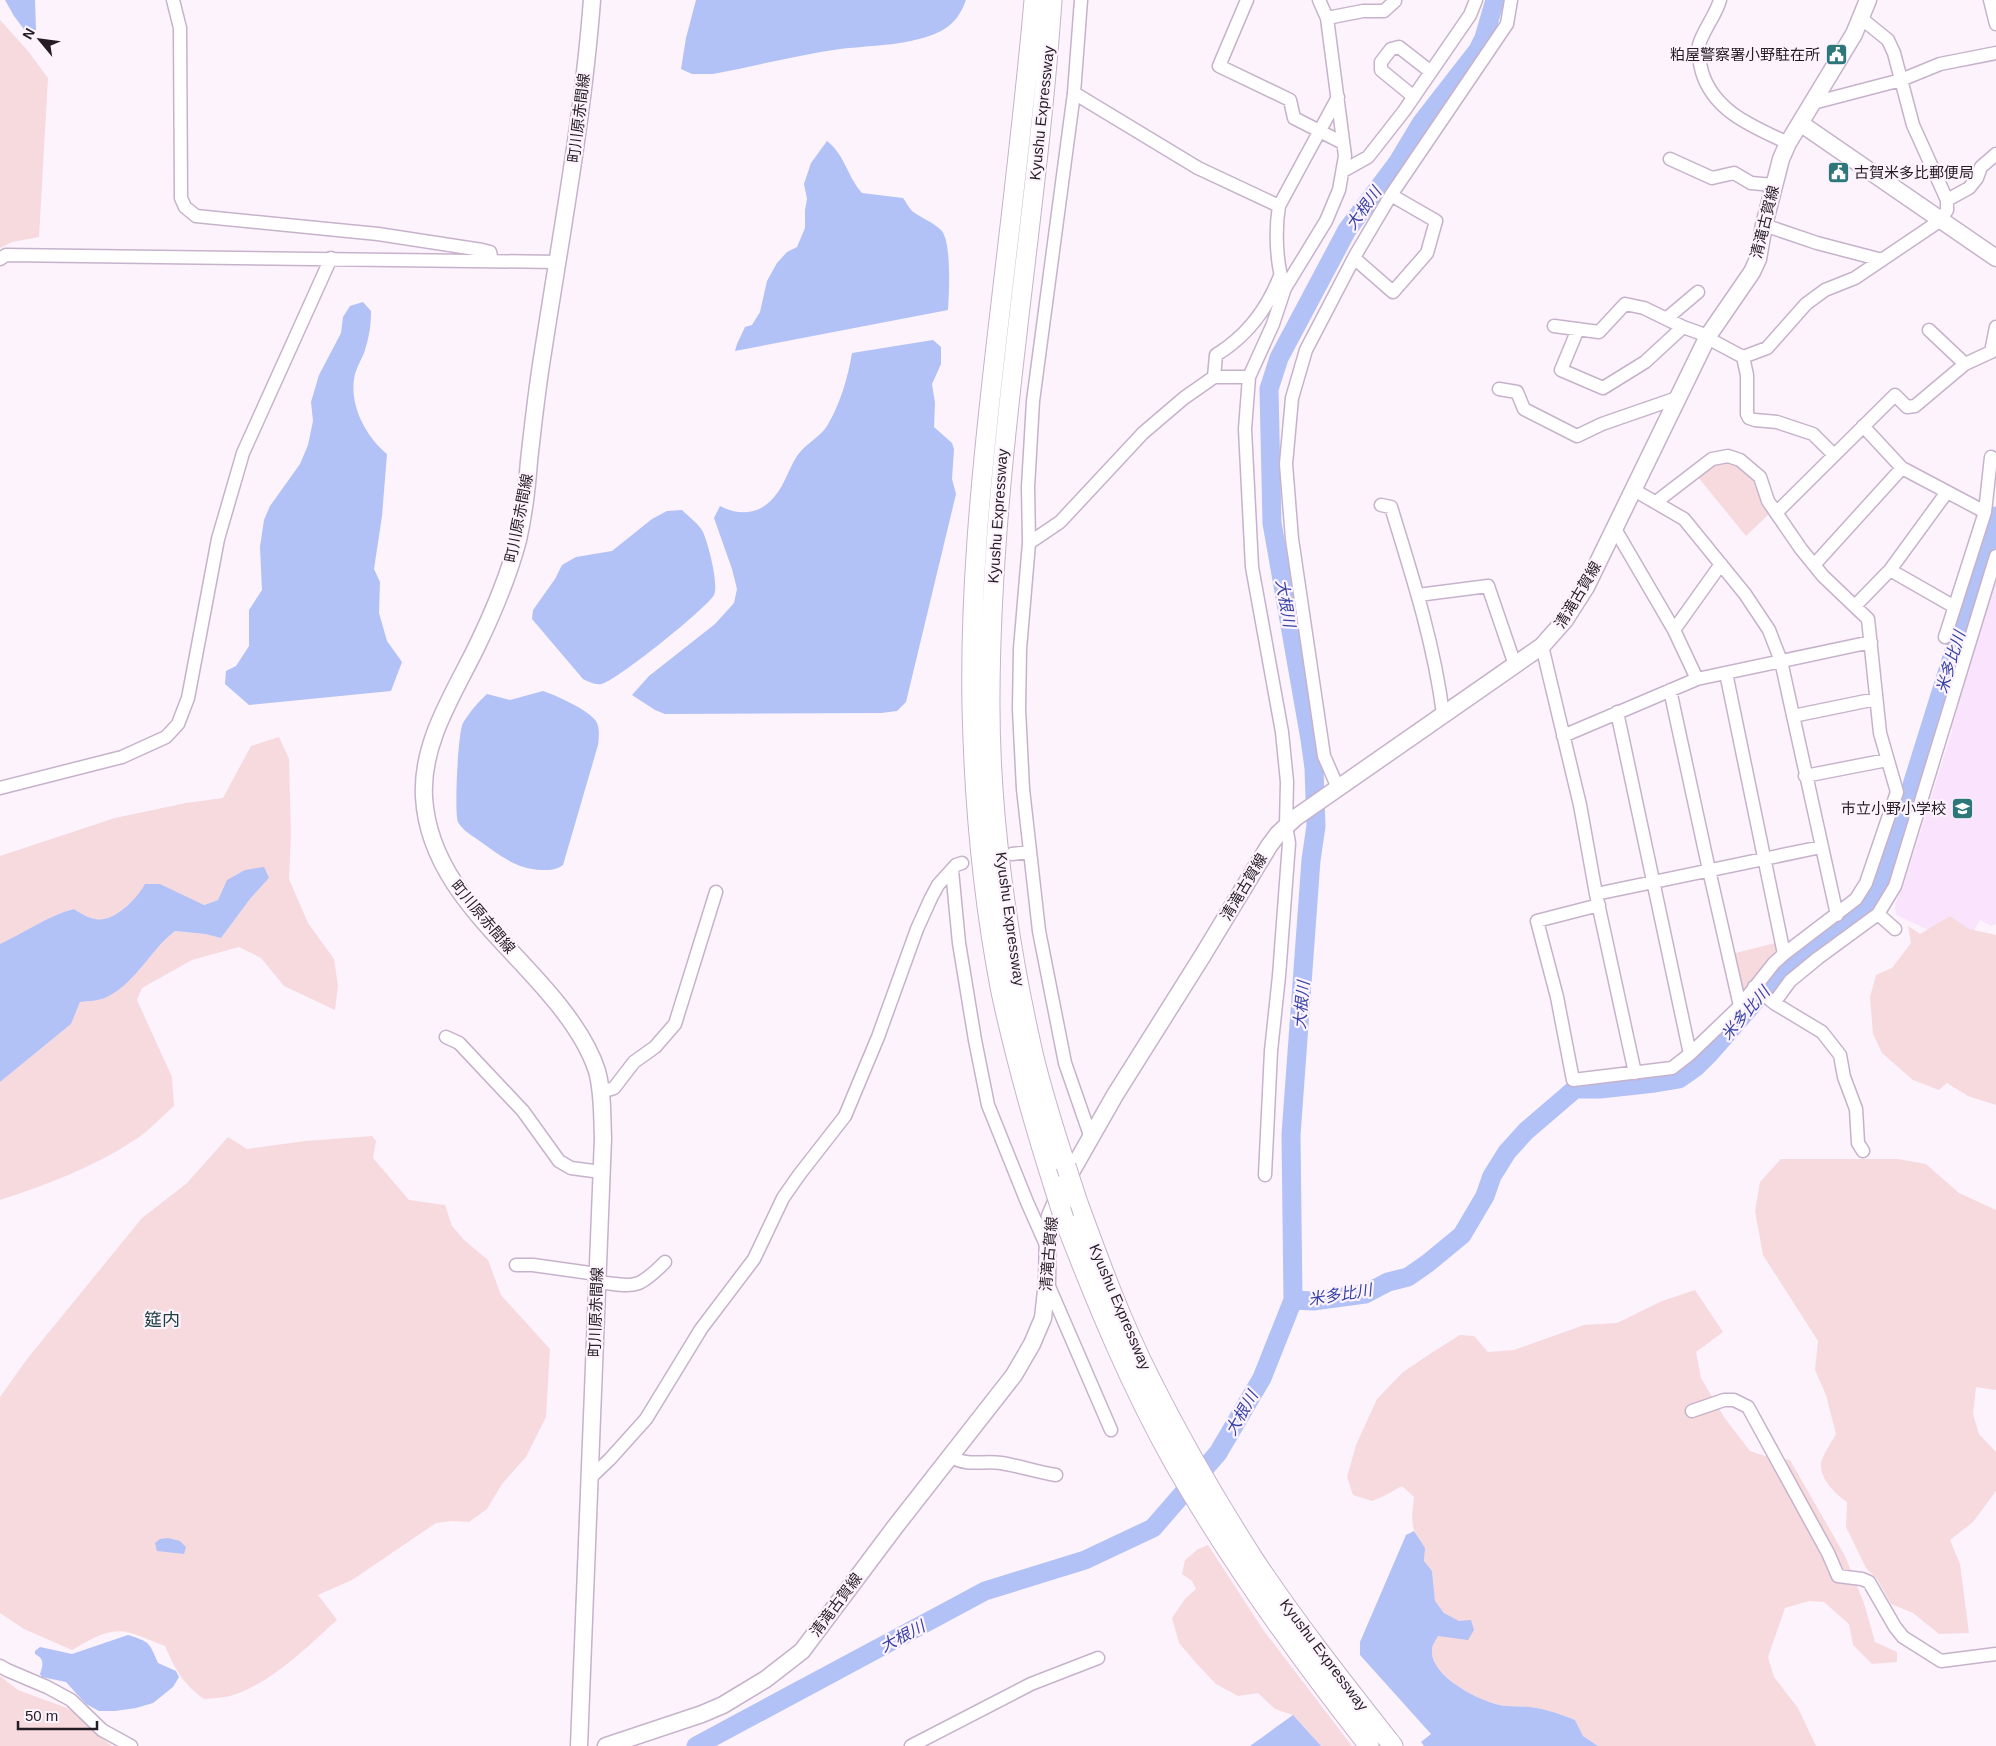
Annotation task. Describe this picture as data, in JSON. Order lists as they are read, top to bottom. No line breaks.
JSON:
{"streets":{"highway":["Kyushu Expressway"],"main road":["町川原赤間線","清滝古賀線"]},"districts":["筵内"],"water":["大根川","米多比川"],"places":{"public building":["粕屋警察署小野駐在所","古賀米多比郵便局"],"school or university":["市立小野小学校"]},"scale_bar":"50 m","north":"top left"}
